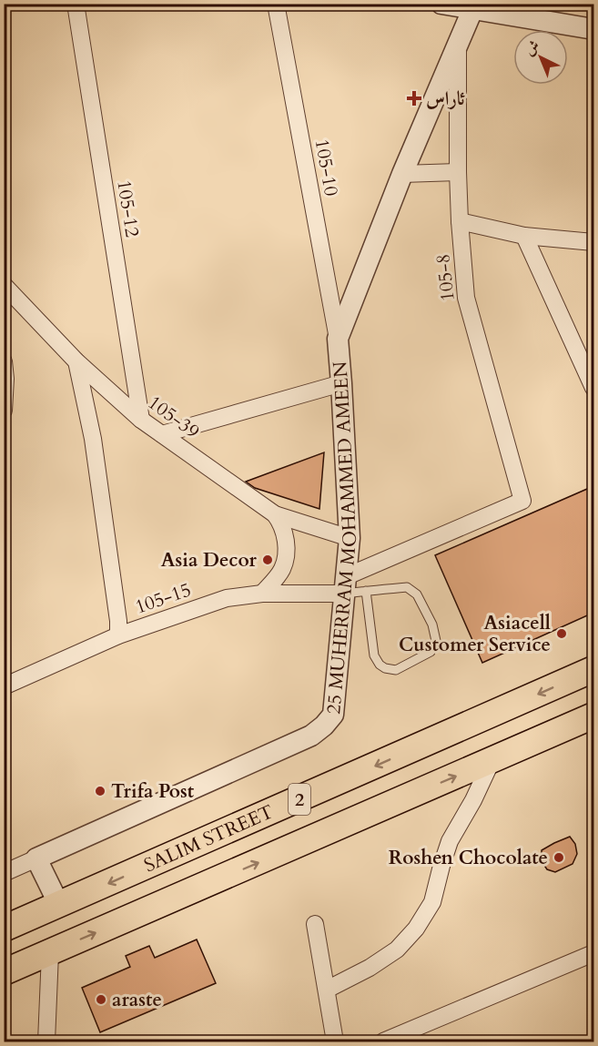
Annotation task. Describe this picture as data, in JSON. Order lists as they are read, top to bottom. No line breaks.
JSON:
{"streets":{"main road":["2","SALIM STREET"],"street":["105-10","105-12","105-8","105-39","25 MUHERRAM MOHAMMED AMEEN","105-15"]},"crossings":[["105-10","25 MUHERRAM MOHAMMED AMEEN"],["105-12","105-39"],["105-8","25 MUHERRAM MOHAMMED AMEEN"],["105-8","105-15"],["105-39","25 MUHERRAM MOHAMMED AMEEN"],["25 MUHERRAM MOHAMMED AMEEN","105-15"]],"places":{"health":["ئاراس"],"other":["Asia Decor","Asiacell Customer Service","Trifa Post","Roshen Chocolate","araste"]},"north":"top left"}
